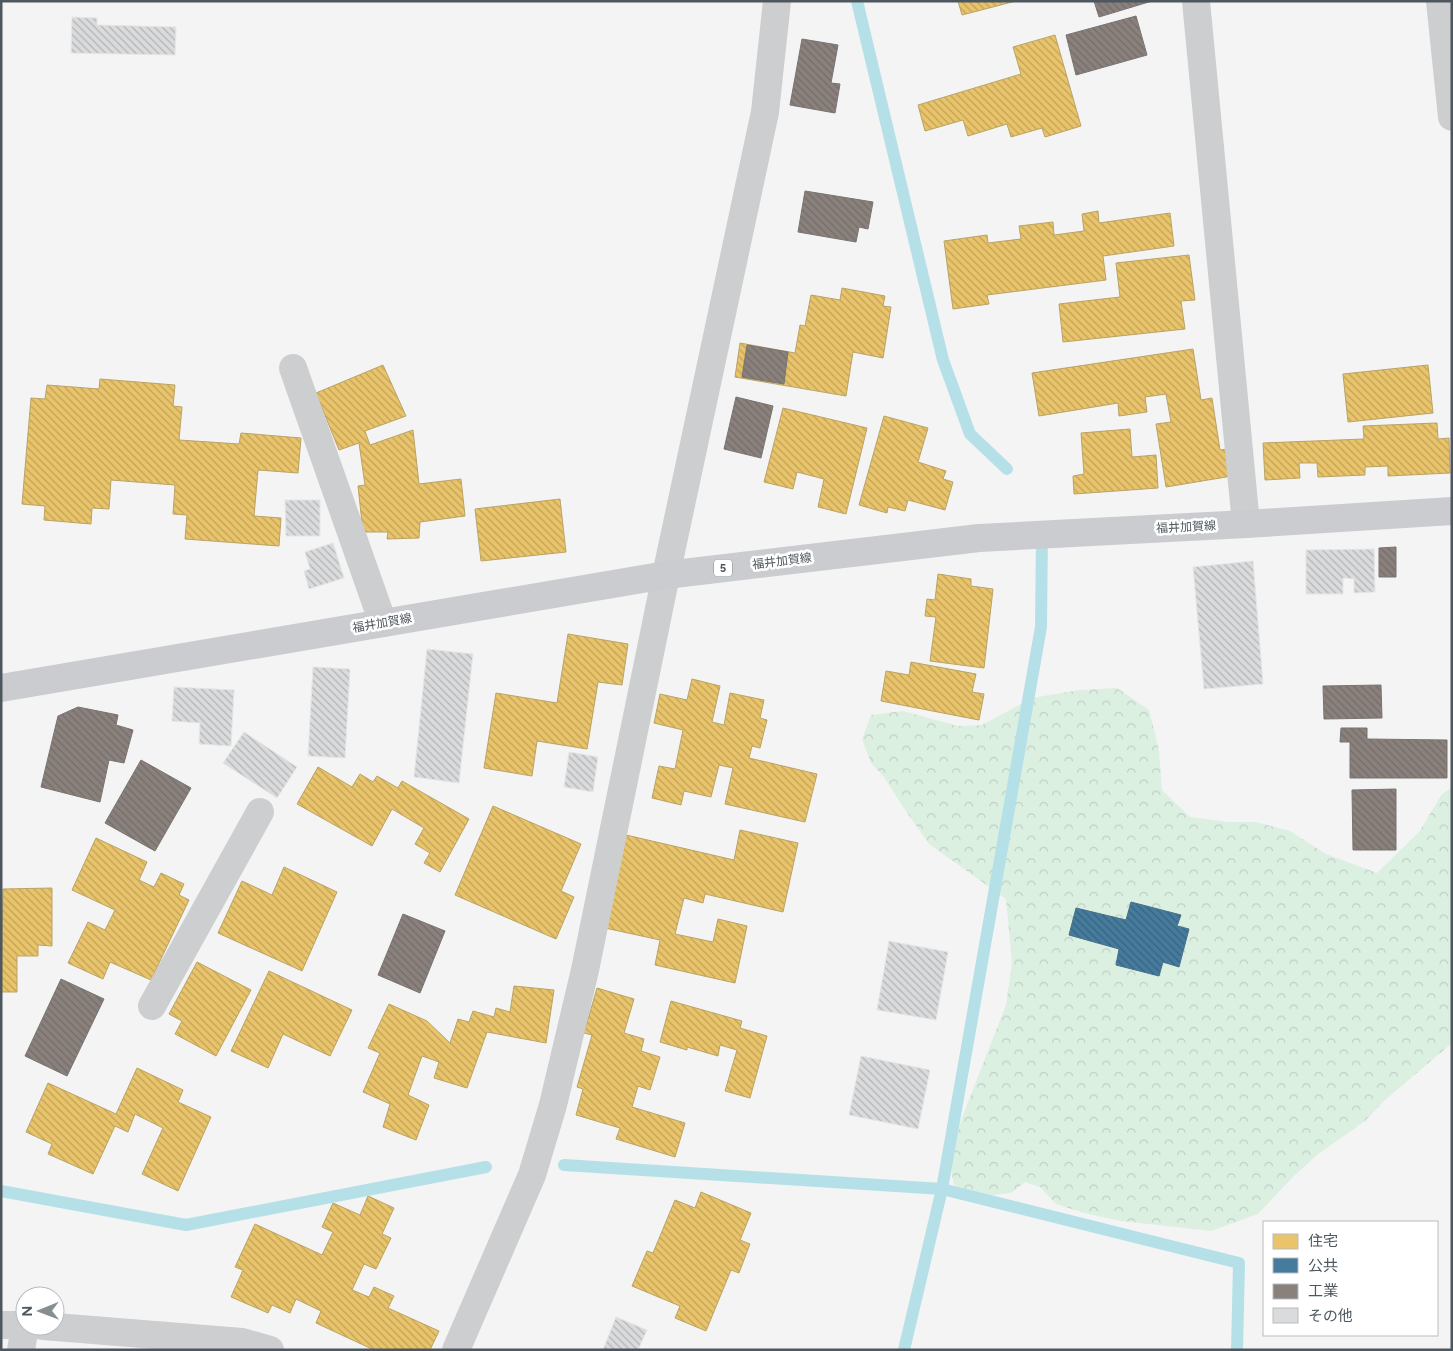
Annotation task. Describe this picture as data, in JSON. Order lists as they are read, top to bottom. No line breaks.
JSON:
{"streets":{"main road":["福井加賀線","5"]},"legend":["住宅","公共","工業","その他"],"north":"left"}
